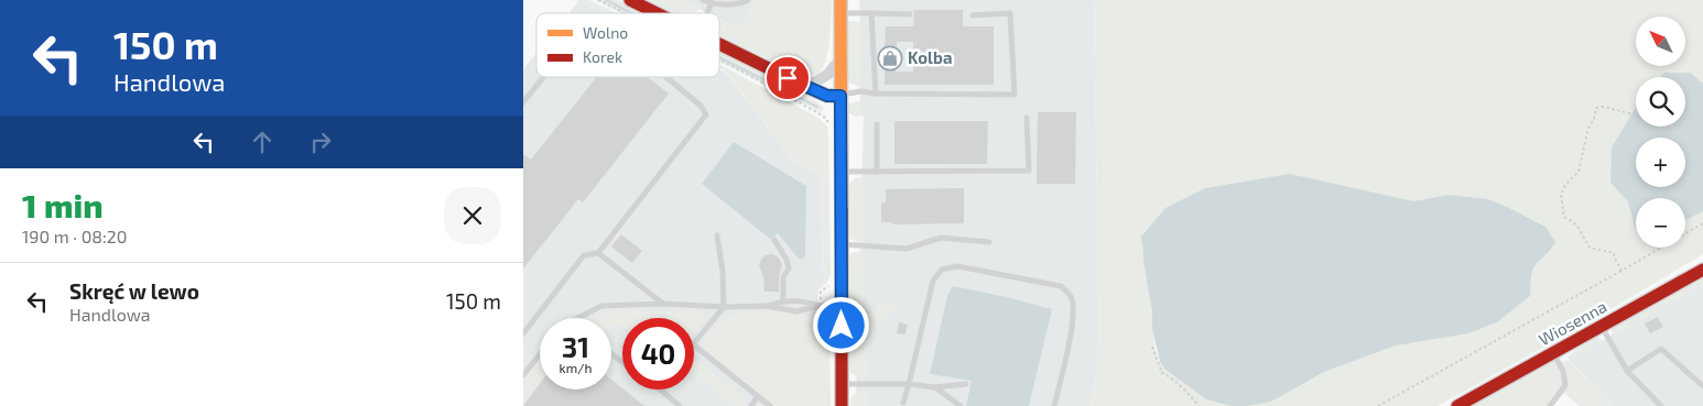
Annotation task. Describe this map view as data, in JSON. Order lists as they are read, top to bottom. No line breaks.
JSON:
{"streets":{"street":["Wiosenna"]},"places":{"shop":["Kolba"]},"legend":["Wolno","Korek"],"north":"top left","page":{"turn":["150 m","Handlowa"],"map_buttons":["+","−"],"heading":["1 min","190 m · 08:20"],"list":[{"name":"Skręć w lewo","note":"Handlowa","value":"150 m"}],"speed":"31 km/h","limit":"40"}}
